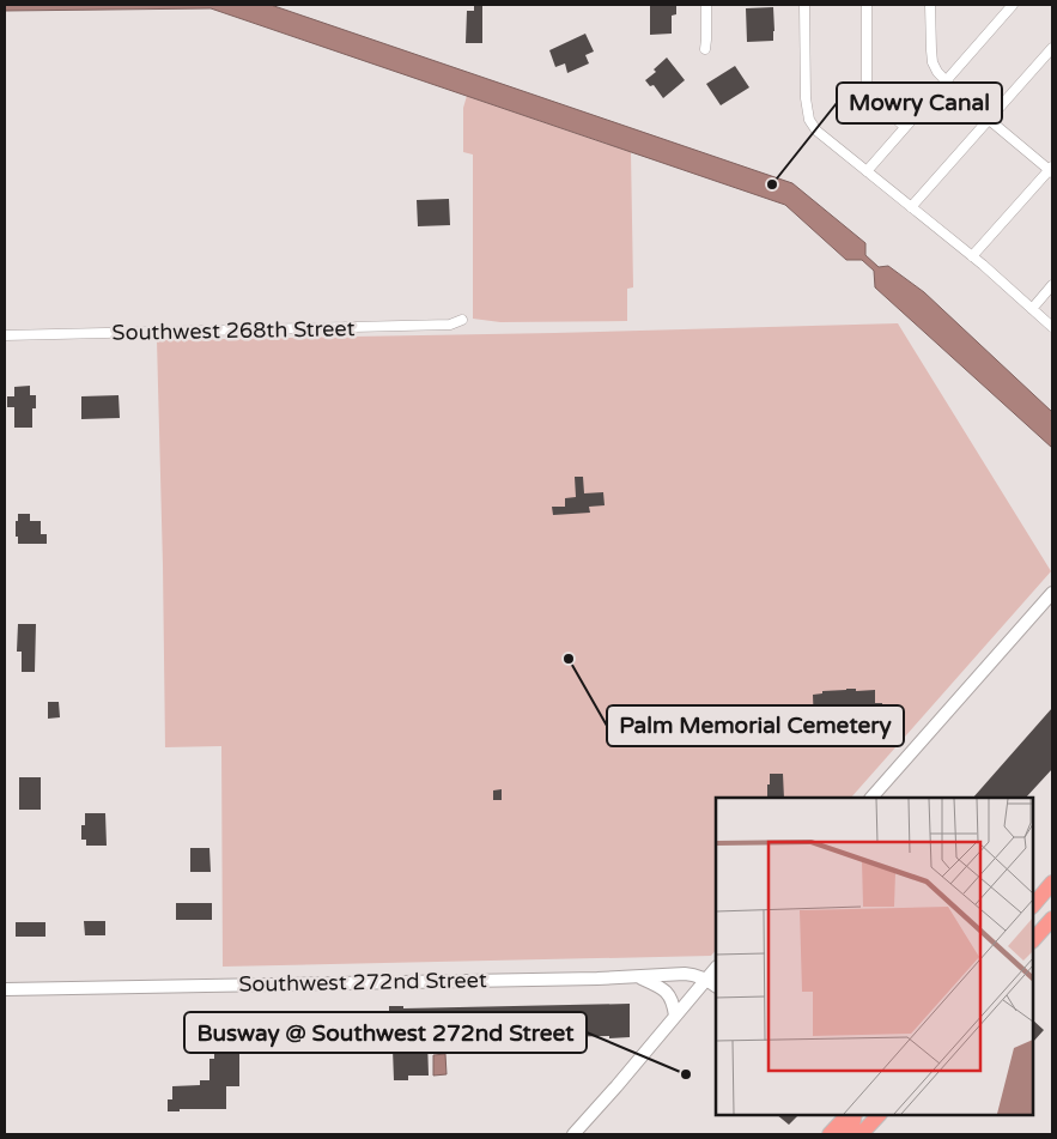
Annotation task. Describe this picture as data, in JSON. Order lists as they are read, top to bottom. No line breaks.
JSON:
{"streets":{"street":["Southwest 268th Street","Southwest 272nd Street"]},"places":["Mowry Canal","Palm Memorial Cemetery","Busway @ Southwest 272nd Street"]}
